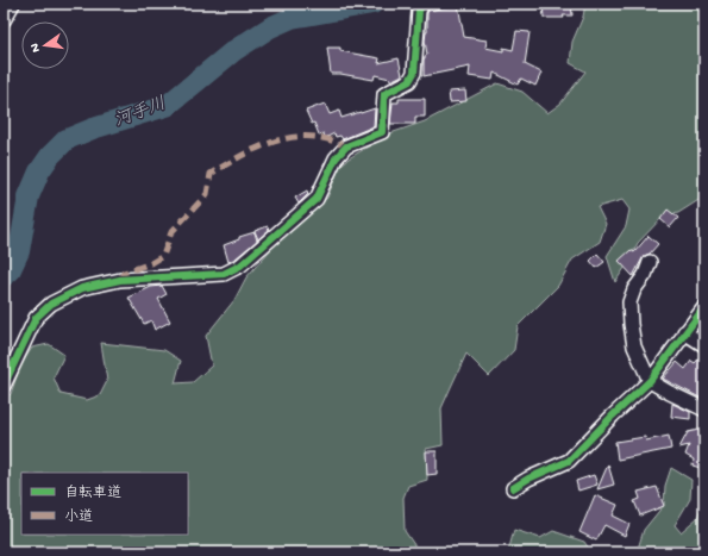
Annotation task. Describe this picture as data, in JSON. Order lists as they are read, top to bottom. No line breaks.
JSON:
{"water":["河手川"],"legend":["自転車道","小道"],"north":"left"}
